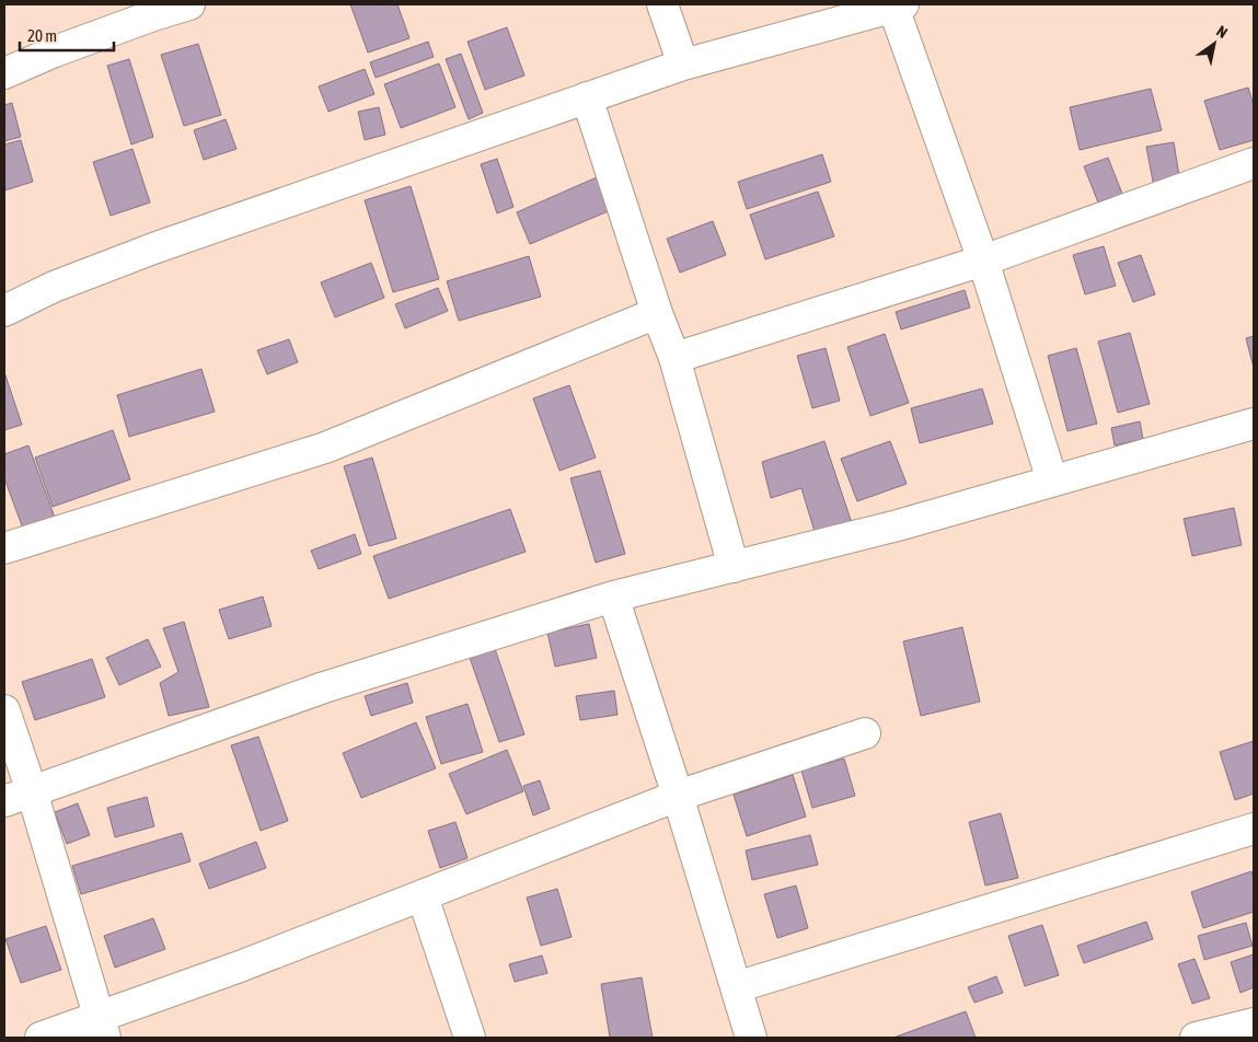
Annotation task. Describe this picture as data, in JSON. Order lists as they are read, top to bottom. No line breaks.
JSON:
{"scale_bar":"20 m","north":"top right"}
